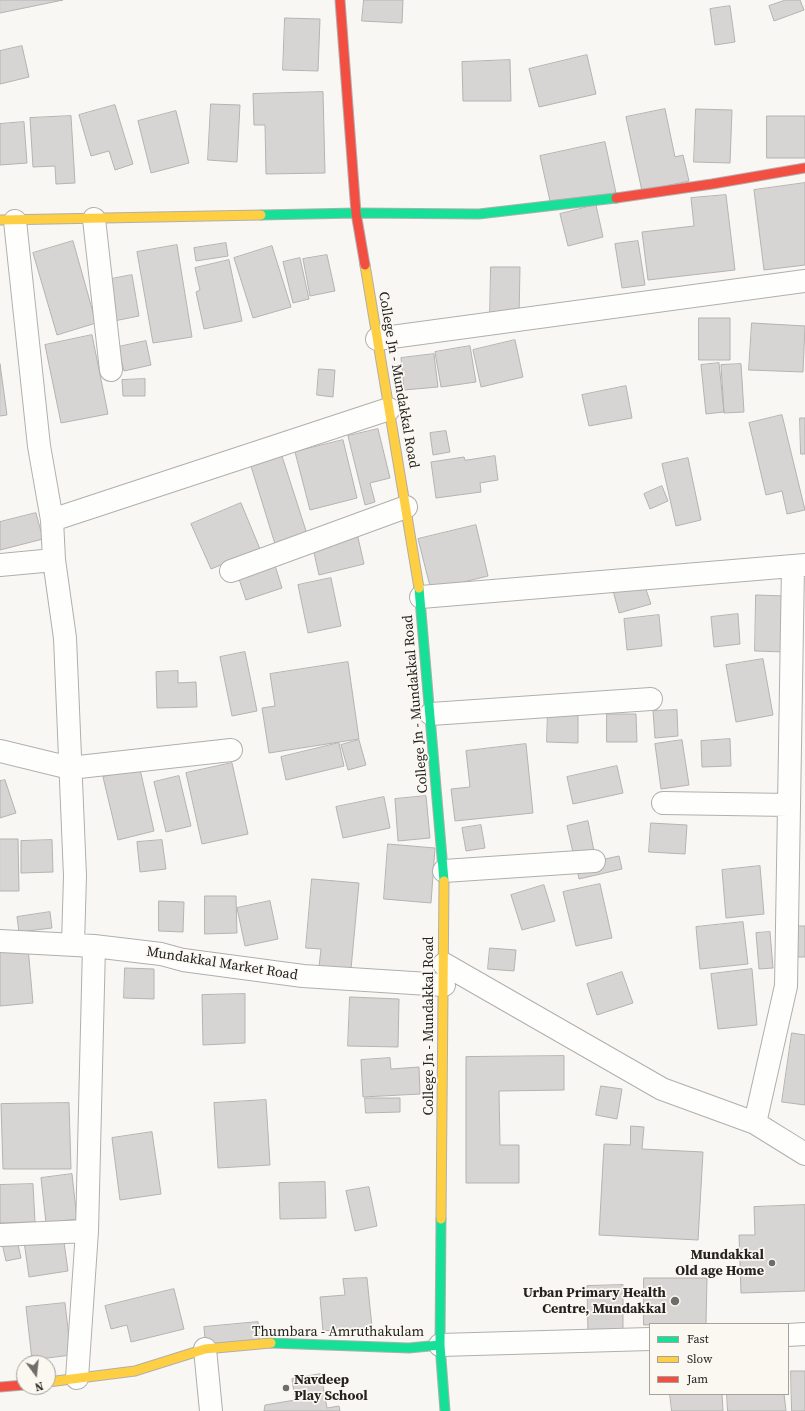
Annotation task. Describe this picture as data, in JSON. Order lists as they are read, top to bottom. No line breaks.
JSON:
{"streets":{"street":["College Jn - Mundakkal Road","Mundakkal Market Road","Thumbara - Amruthakulam"]},"crossings":[["College Jn - Mundakkal Road","Mundakkal Market Road"],["College Jn - Mundakkal Road","Thumbara - Amruthakulam"]],"places":["Mundakkal Old age Home","Urban Primary Health Centre, Mundakkal","Navdeep Play School"],"legend":["Fast","Slow","Jam"],"north":"bottom"}
